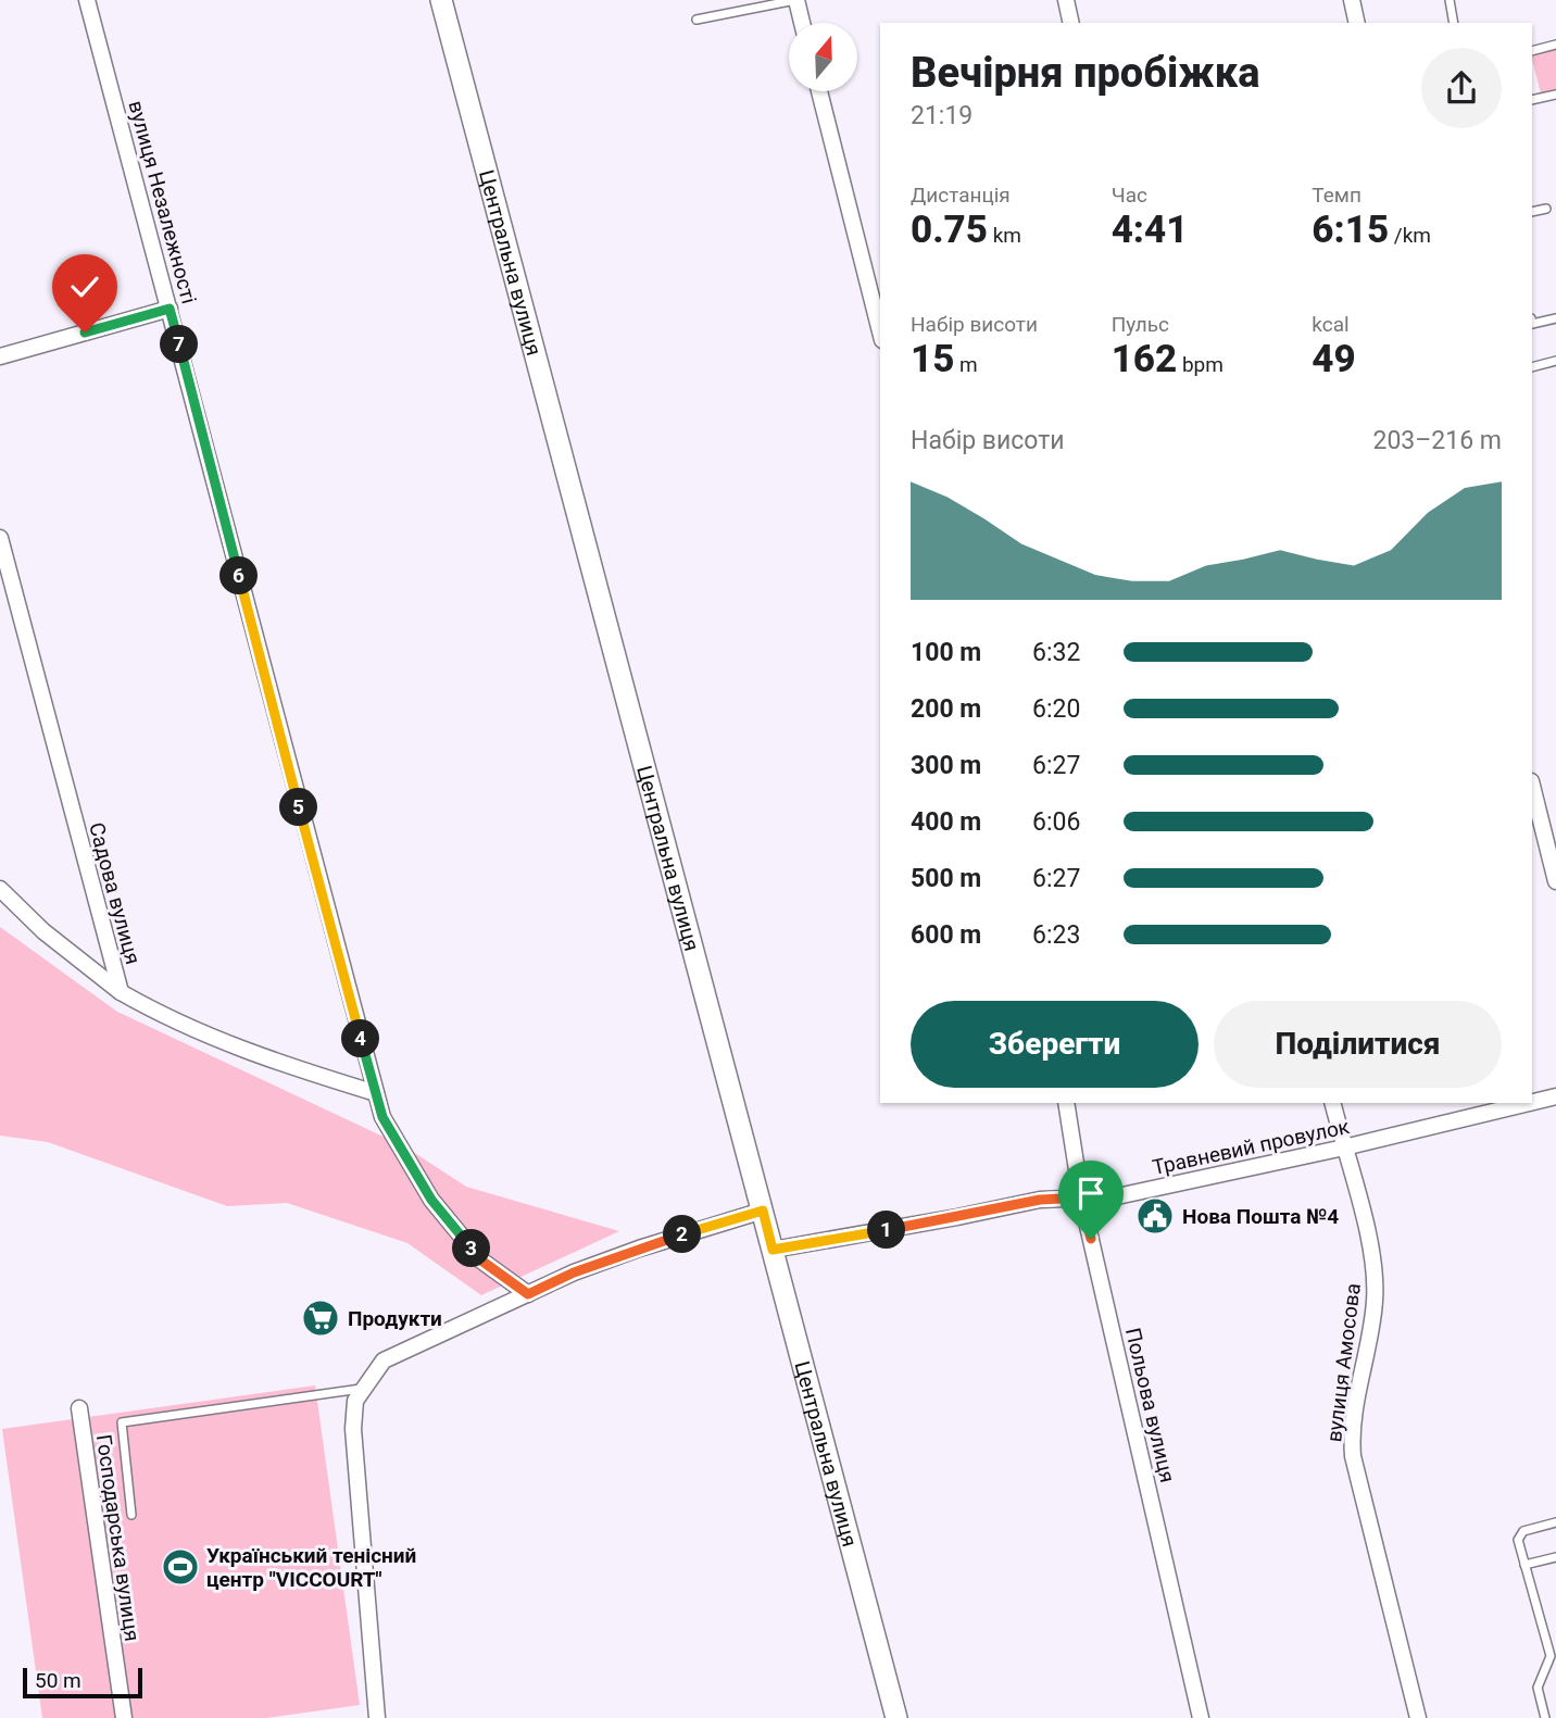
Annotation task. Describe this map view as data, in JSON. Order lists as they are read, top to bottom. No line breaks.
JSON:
{"streets":{"main road":["Центральна вулиця"],"street":["вулиця Незалежності","Садова вулиця","Травневий провулок","вулиця Амосова","Польова вулиця","Господарська вулиця"]},"crossings":[["вулиця Незалежності","Садова вулиця"],["Центральна вулиця","Травневий провулок"],["Травневий провулок","вулиця Амосова"],["Травневий провулок","Польова вулиця"]],"places":{"public building":["Нова Пошта №4"],"supermarket":["Продукти"],"sports":["Український тенісний центр \"VICCOURT\""]},"scale_bar":"50 m","north":"top","page":{"heading":["Вечірня пробіжка","21:19"],"stats":[["Дистанція","0.75 km"],["Час","4:41"],["Темп","6:15 /km"],["Набір висоти","15 m"],["Пульс","162 bpm"],["kcal","49"]],"pins":["7","6","5","4","1","2","3"],"chart":["Набір висоти","203–216 m"],"list":[{"name":"100 m","note":"6:32"},{"name":"200 m","note":"6:20"},{"name":"300 m","note":"6:27"},{"name":"400 m","note":"6:06"},{"name":"500 m","note":"6:27"},{"name":"600 m","note":"6:23"}],"buttons":["Зберегти","Поділитися"],"scale":"50 m"}}
